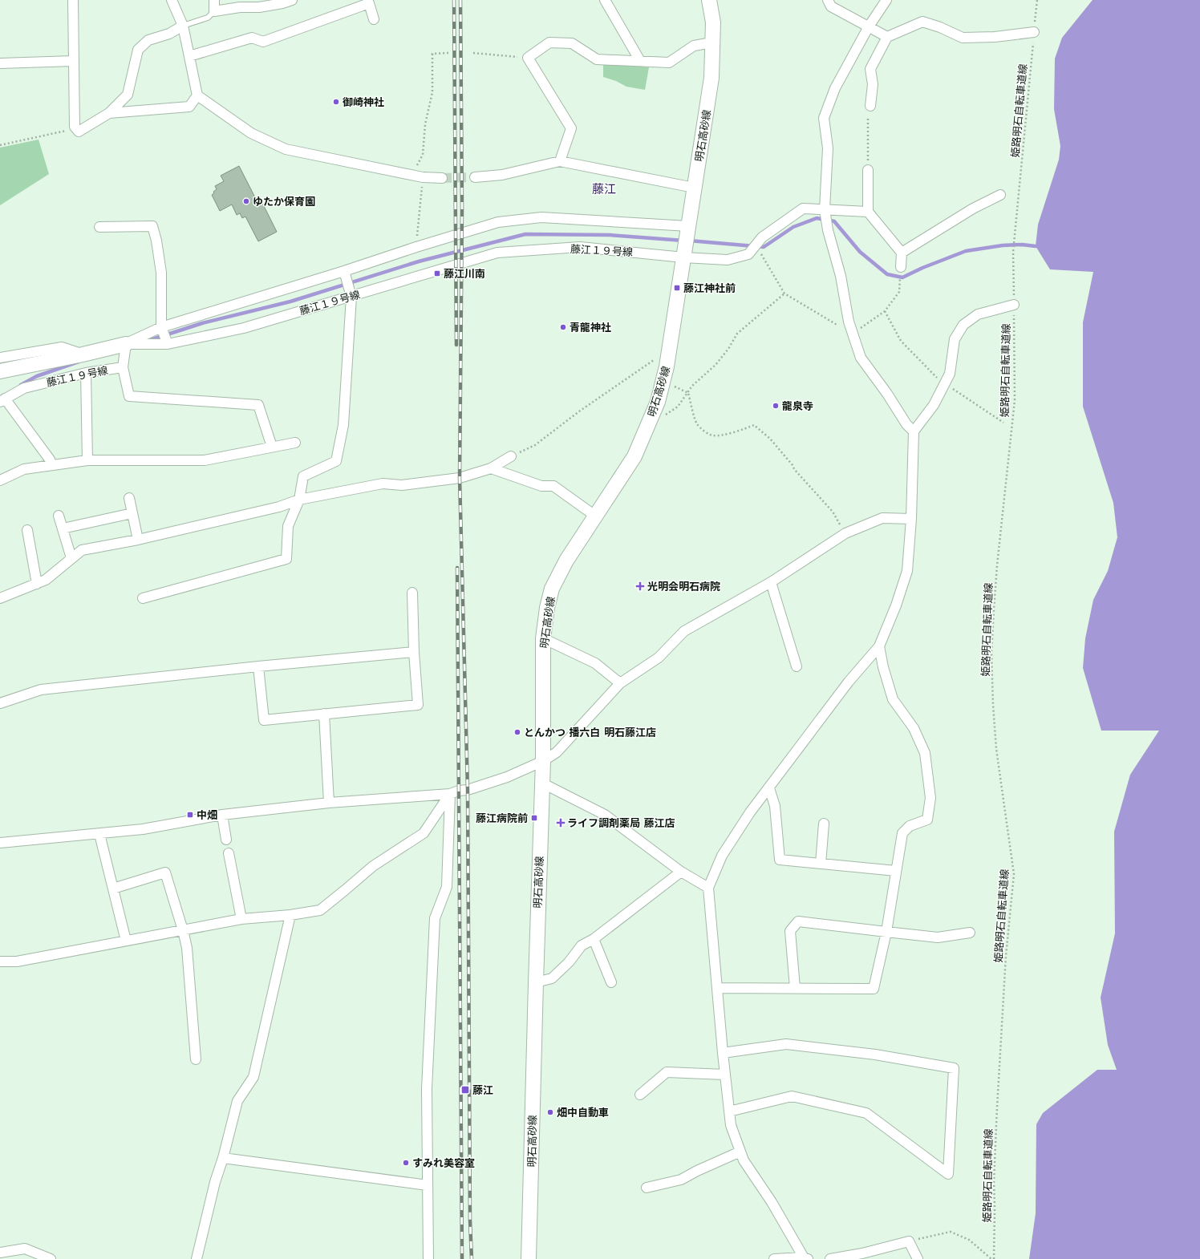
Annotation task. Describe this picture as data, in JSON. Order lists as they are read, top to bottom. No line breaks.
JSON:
{"streets":{"main road":["明石高砂線"],"street":["藤江１９号線"],"path":["姫路明石自転車道線"]},"crossings":[["明石高砂線","藤江１９号線"]],"districts":["藤江"],"places":{"other":["御崎神社","ゆたか保育園","青龍神社","龍泉寺","とんかつ 播六白 明石藤江店","畑中自動車","すみれ美容室"],"transit":["藤江川南","藤江神社前","中畑","藤江病院前","藤江"],"health":["光明会明石病院","ライフ調剤薬局 藤江店"]}}
